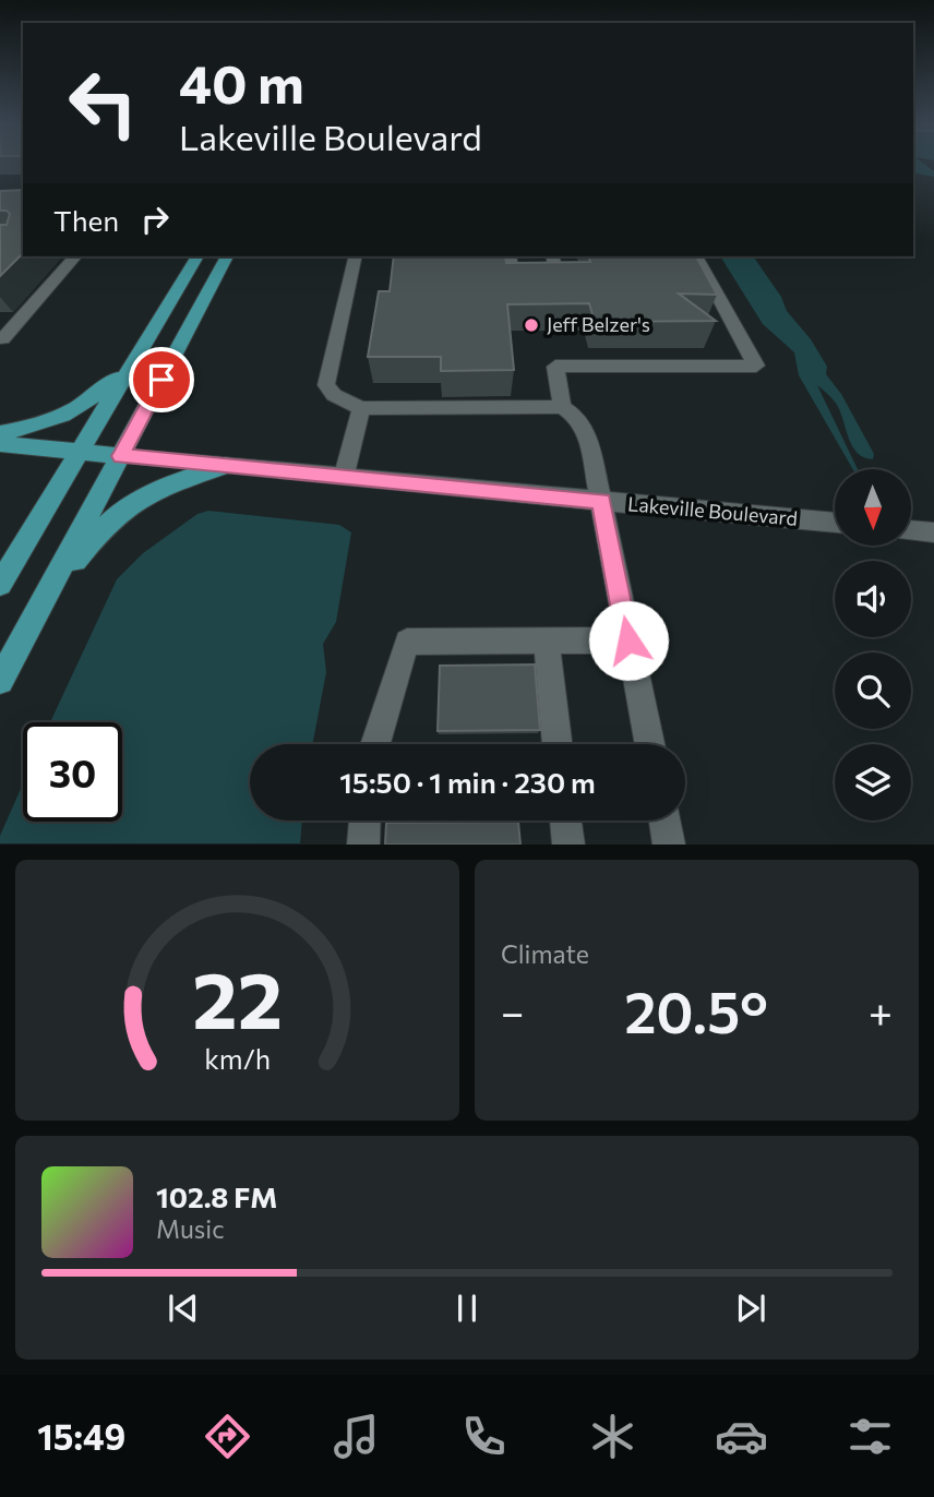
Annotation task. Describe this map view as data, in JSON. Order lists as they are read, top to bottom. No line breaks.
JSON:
{"streets":{"street":["Lakeville Boulevard"]},"places":["Jeff Belzer's"],"north":"bottom","page":{"turn":["40 m","Lakeville Boulevard"],"then":"Then","limit":"30","trip":"15:50 · 1 min · 230 m","tile":"Climate","heat":["−","20.5°","+"],"song":["102.8 FM","Music"],"tabs":"15:49","gauge":["22","km/h"]}}
